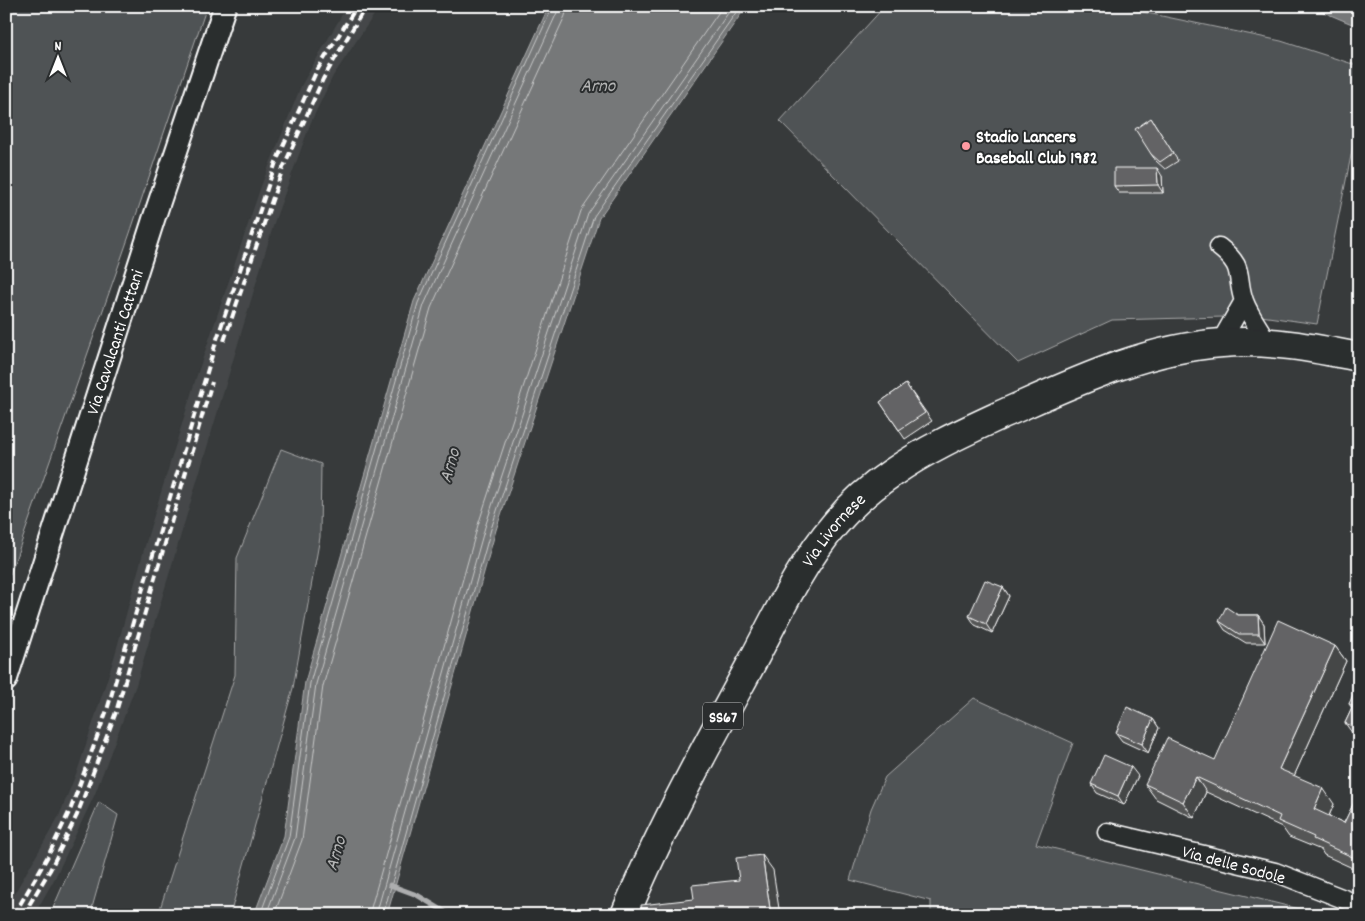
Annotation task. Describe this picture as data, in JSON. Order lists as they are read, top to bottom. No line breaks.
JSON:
{"streets":{"main road":["Via Livornese","SS67"],"street":["Via Cavalcanti Cattani","Via delle Sodole"]},"water":["Arno"],"places":["Stadio Lancers Baseball Club 1982"],"north":"top"}
